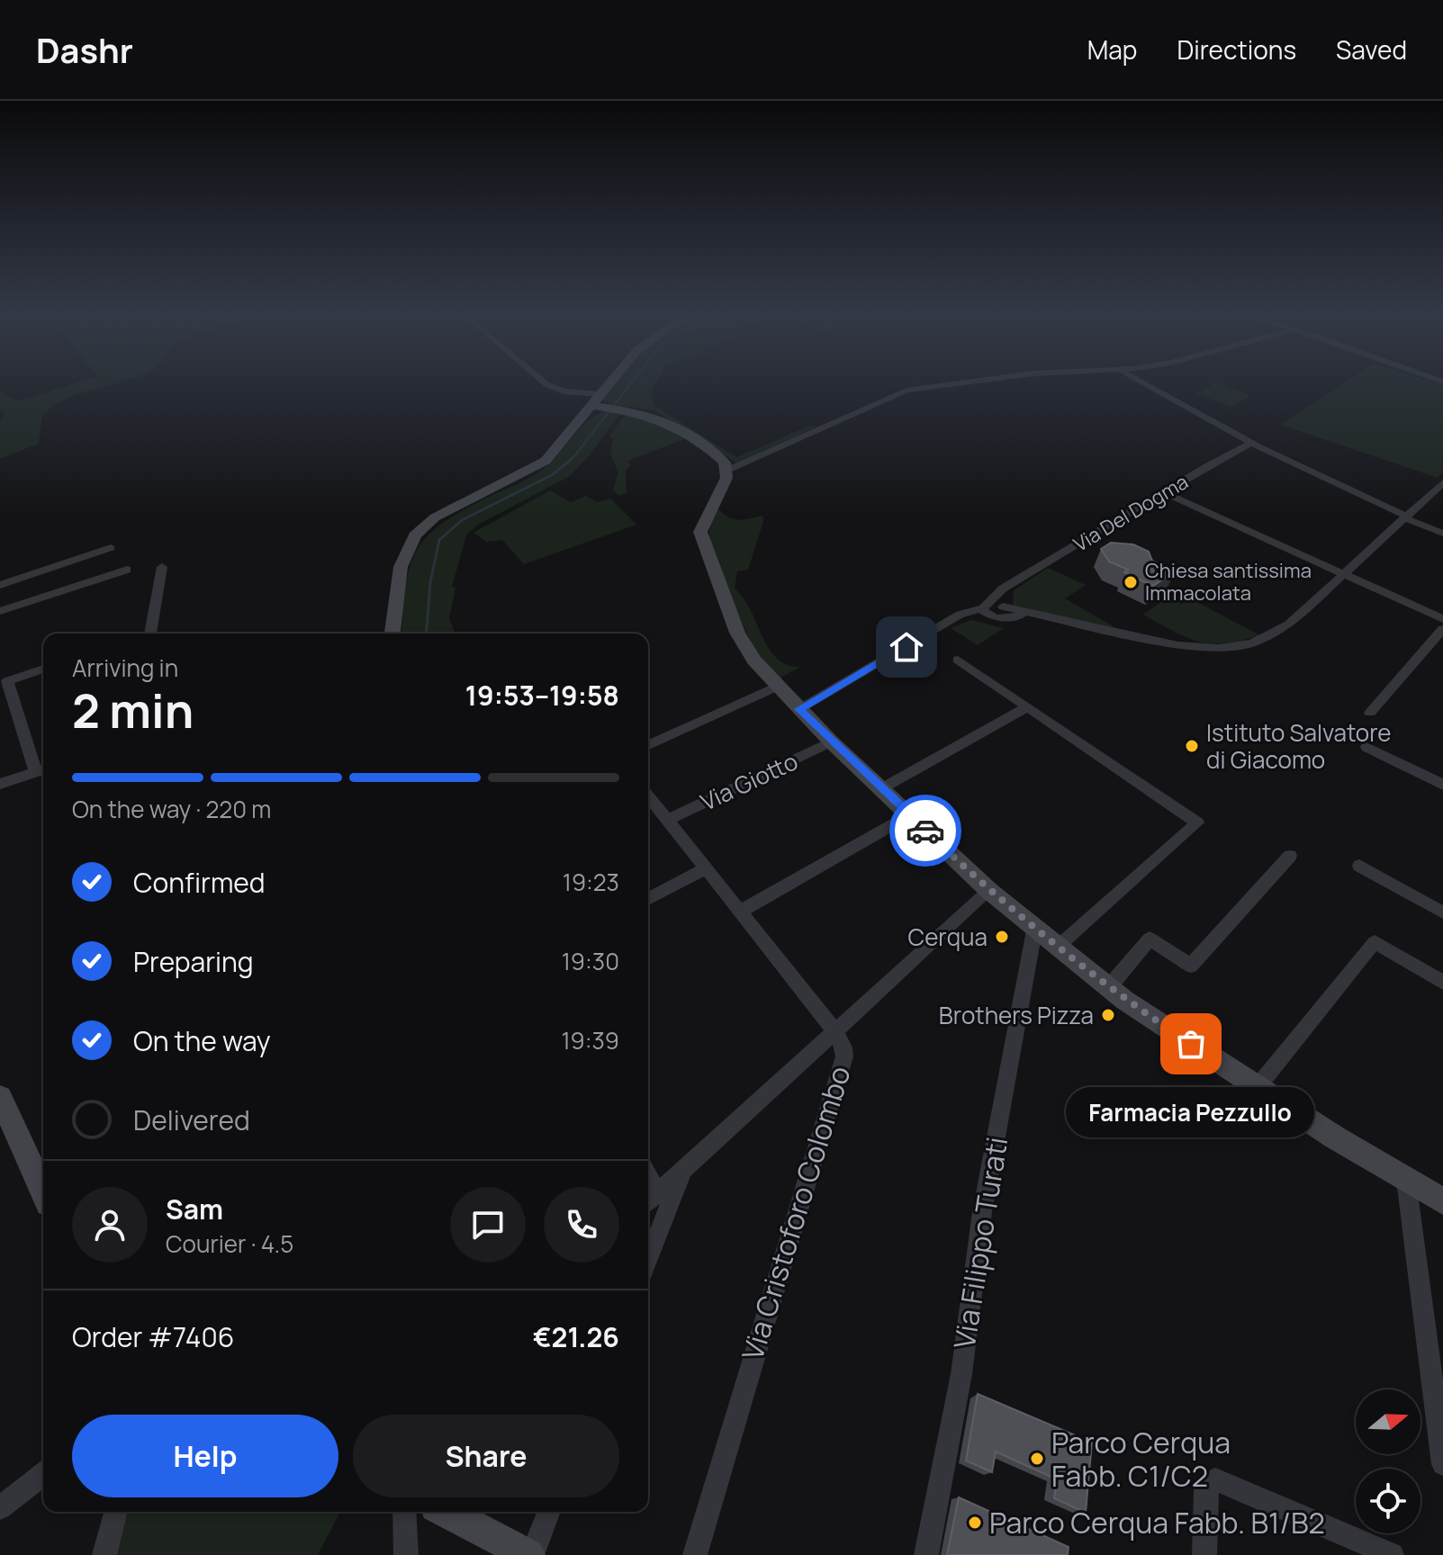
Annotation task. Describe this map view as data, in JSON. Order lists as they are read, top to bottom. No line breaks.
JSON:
{"streets":{"street":["Via Del Dogma","Via Giotto","Via Cristoforo Colombo","Via Filippo Turati"]},"places":["Chiesa santissima Immacolata","Istituto Salvatore di Giacomo","Cerqua","Brothers Pizza","Farmacia Pezzullo","Parco Cerqua Fabb. C1/C2","Parco Cerqua Fabb. B1/B2"],"north":"right","page":{"header":"Dashr","nav":["Map","Directions","Saved"],"heading":["2 min","Arriving in","19:53–19:58"],"panel":["Sam","Courier · 4.5","Order #7406","€21.26"],"bar":"On the way · 220 m","list":[["Confirmed","19:23"],["Preparing","19:30"],["On the way","19:39"],"Delivered"],"bubble":"Farmacia Pezzullo","buttons":["Help","Share"]}}
